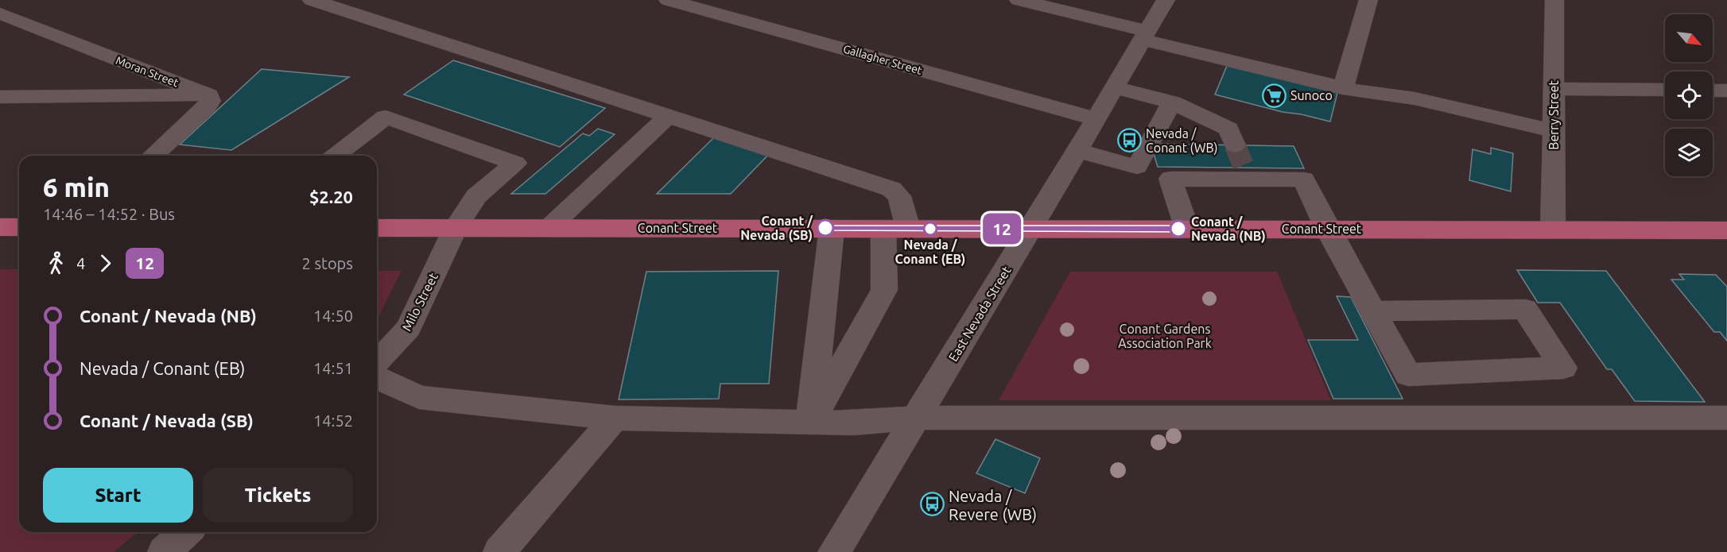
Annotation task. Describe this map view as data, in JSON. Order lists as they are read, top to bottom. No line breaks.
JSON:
{"streets":{"main road":["Conant Street"],"street":["Gallagher Street","Moran Street","Berry Street","Milo Street","East Nevada Street"]},"crossings":[["Gallagher Street","East Nevada Street"],["Berry Street","Conant Street"],["Conant Street","Milo Street"],["Conant Street","East Nevada Street"]],"parks":["Conant Gardens Association Park"],"places":{"supermarket":["Sunoco"],"bus stop":["Nevada / Conant (WB)","Nevada / Revere (WB)"],"other":["Conant / Nevada (SB)","Nevada / Conant (EB)","Conant / Nevada (NB)"]},"lines":["bus line 12"],"north":"bottom right","page":{"on_map":"12","heading":["6 min","14:46 – 14:52 · Bus","$2.20"],"legs":["4","12","2 stops"],"list":[{"name":"Conant / Nevada (NB)","value":"14:50"},{"name":"Nevada / Conant (EB)","value":"14:51"},{"name":"Conant / Nevada (SB)","value":"14:52"}],"buttons":["Start","Tickets"]}}
